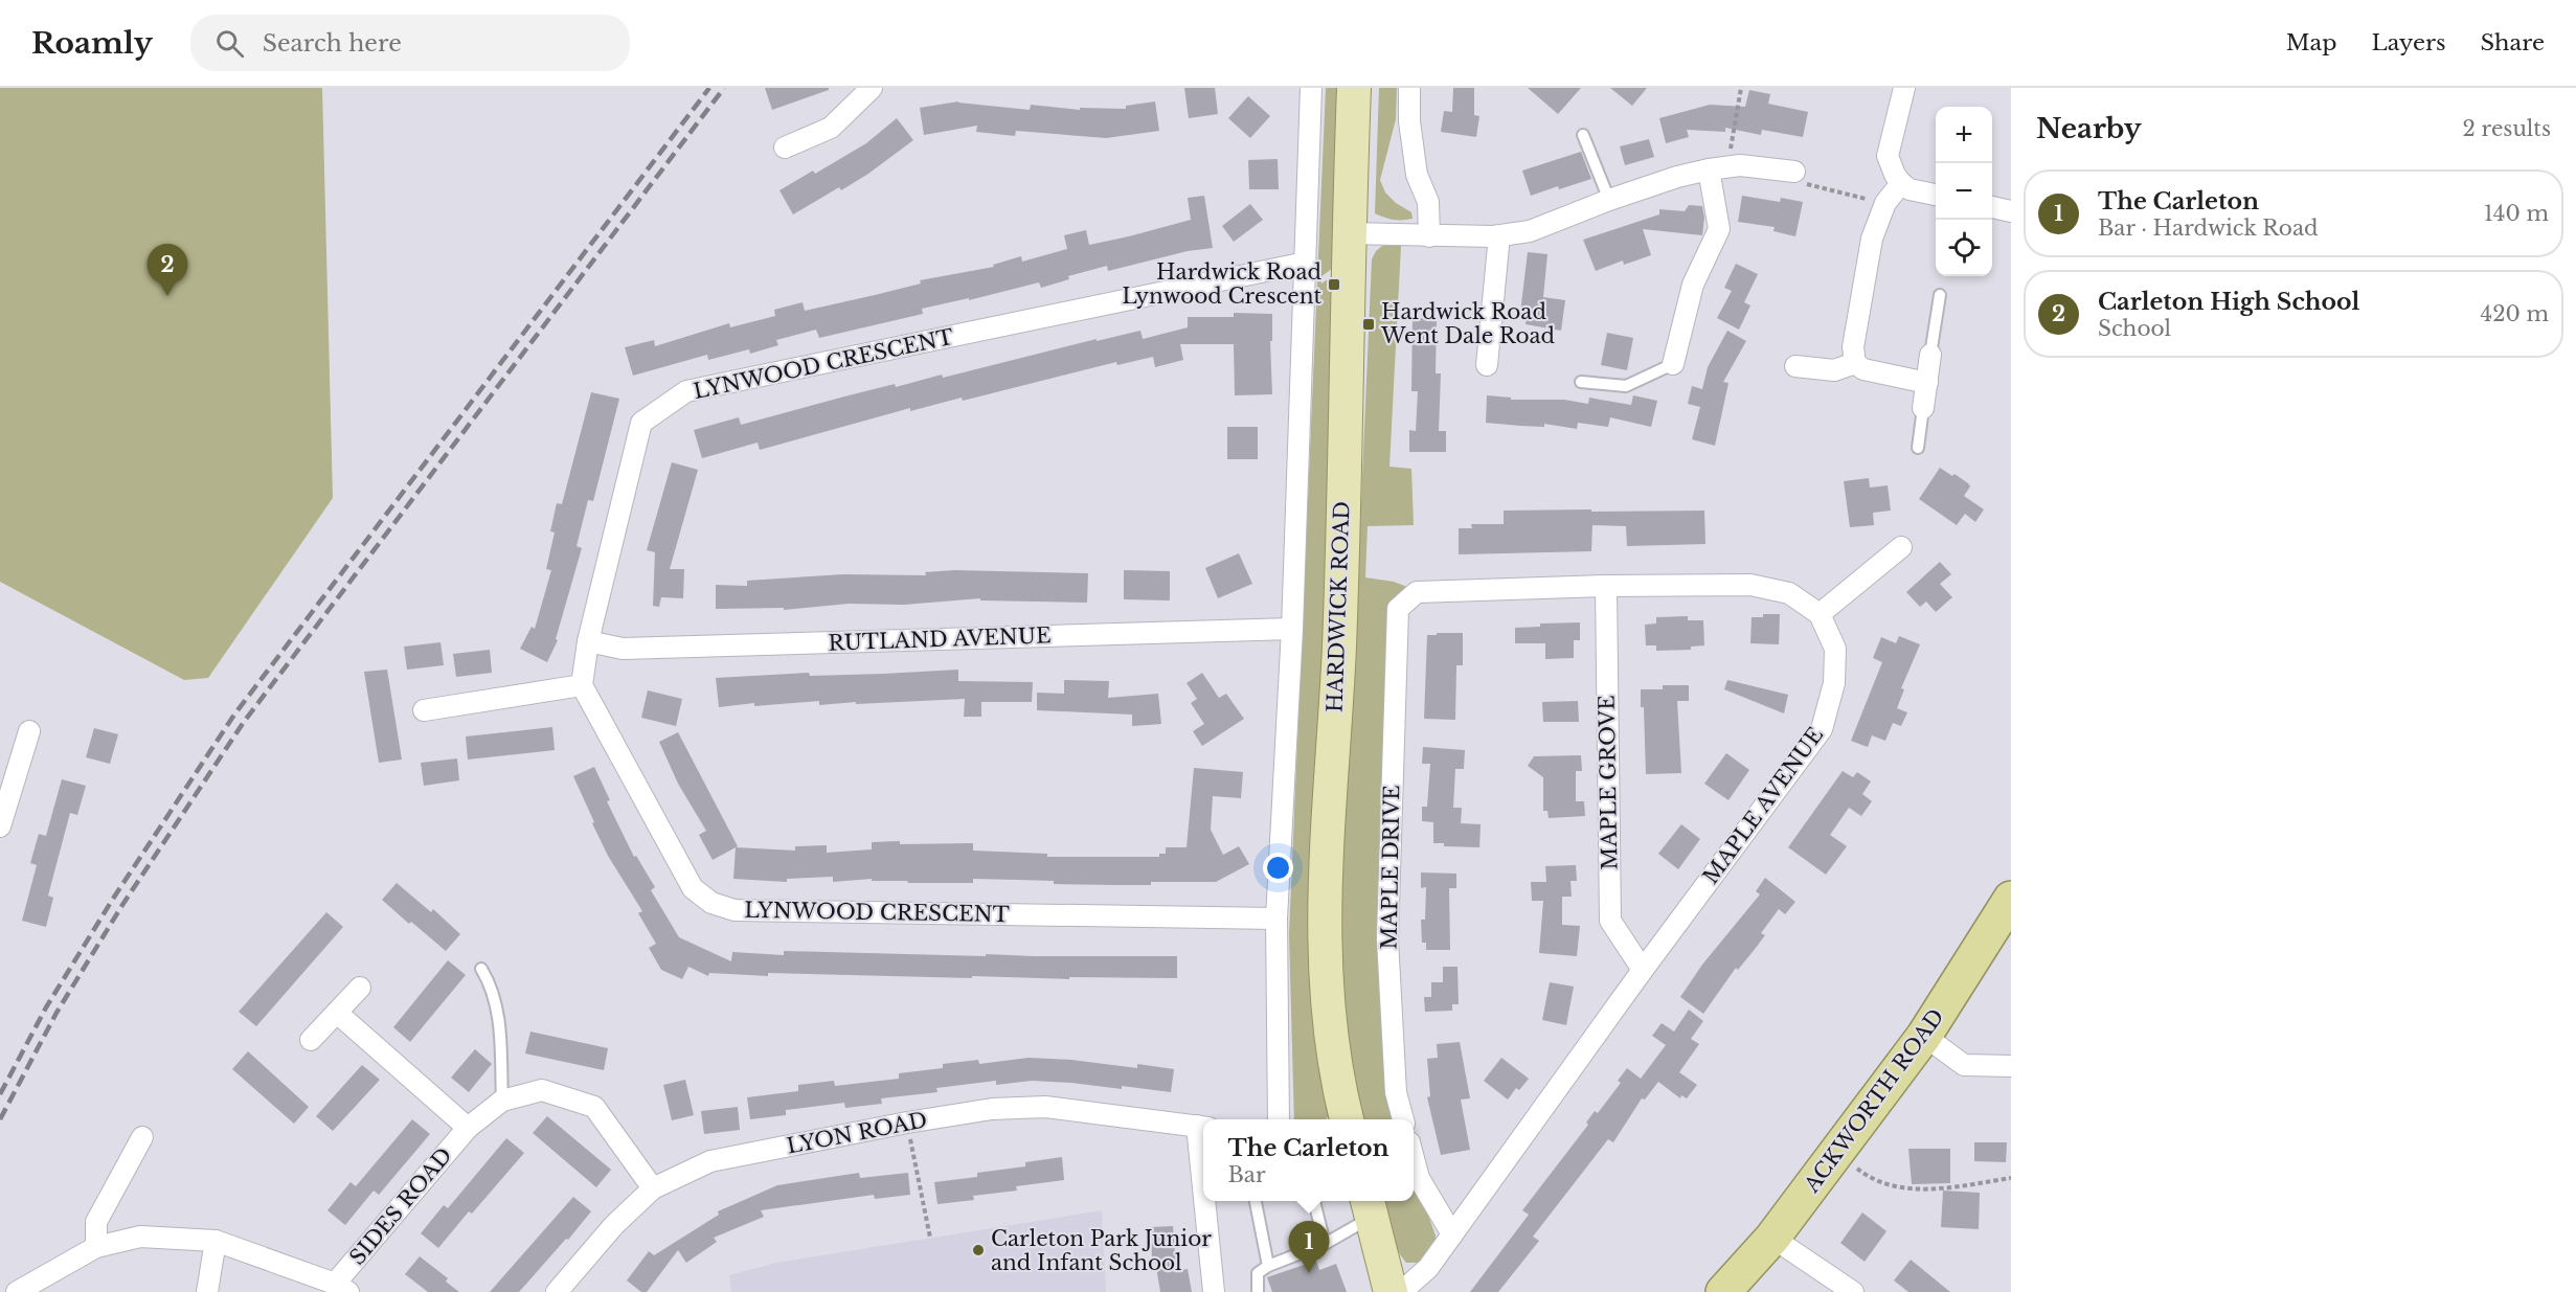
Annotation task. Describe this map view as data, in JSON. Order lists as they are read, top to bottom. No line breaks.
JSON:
{"streets":{"highway":["ACKWORTH ROAD"],"main road":["HARDWICK ROAD"],"street":["LYNWOOD CRESCENT","RUTLAND AVENUE","MAPLE GROVE","MAPLE AVENUE","MAPLE DRIVE","LYON ROAD","SIDES ROAD"]},"crossings":[["LYNWOOD CRESCENT","RUTLAND AVENUE"],["MAPLE GROVE","MAPLE AVENUE"],["MAPLE GROVE","MAPLE DRIVE"],["LYON ROAD","SIDES ROAD"]],"places":{"transit":["Hardwick Road Lynwood Crescent","Hardwick Road Went Dale Road"],"other":["Carleton Park Junior and Infant School"]},"page":{"header":"Roamly","search":"Search here","nav":["Map","Layers","Share"],"heading":["Nearby","2 results"],"map_buttons":["+","−"],"list":[{"mark":"1","name":"The Carleton","note":"Bar · Hardwick Road","value":"140 m"},{"mark":"2","name":"Carleton High School","note":"School","value":"420 m"}],"pins":["2","1"],"popup":["The Carleton","Bar"]}}
